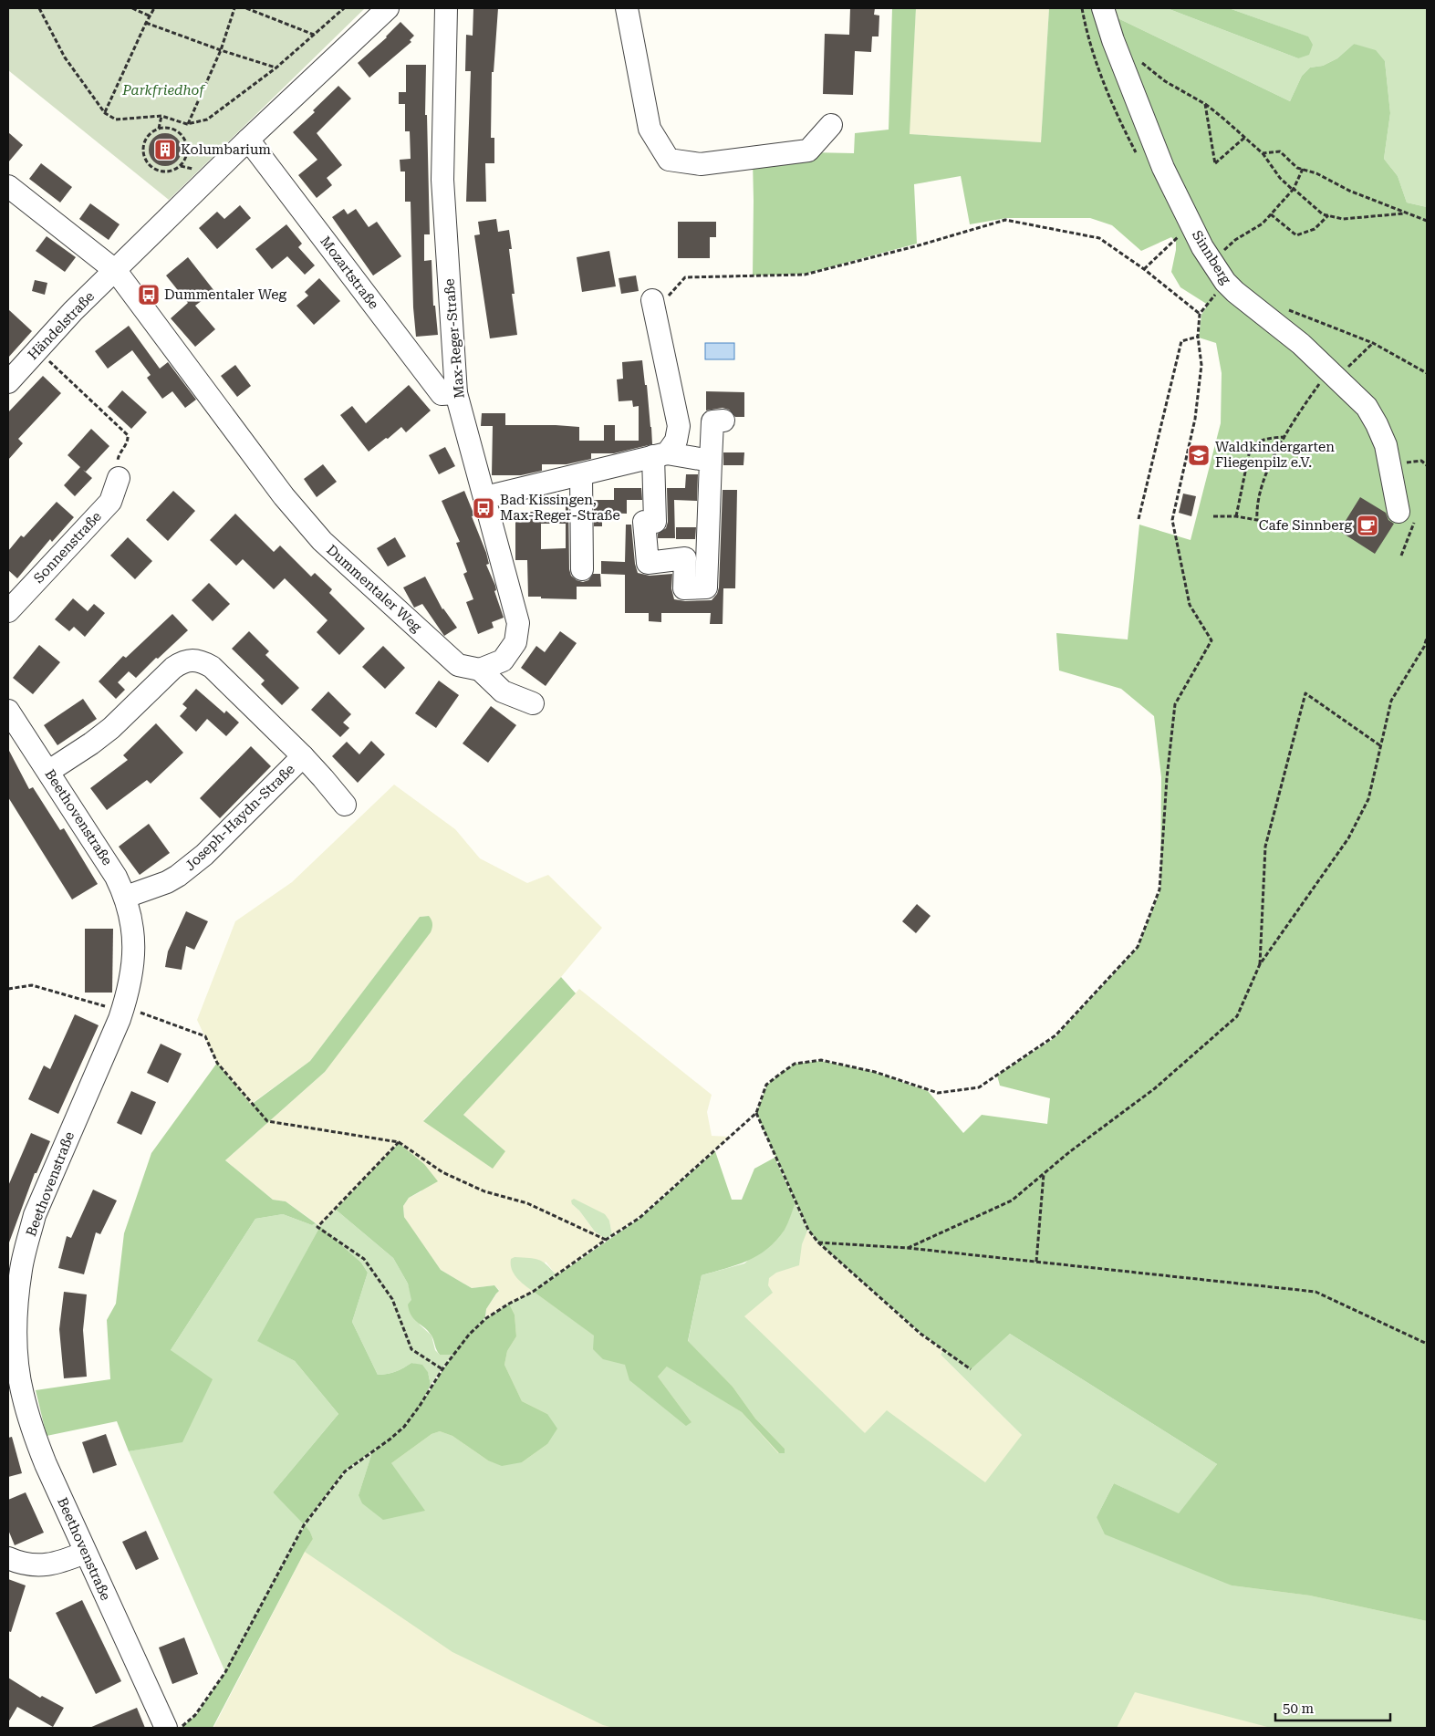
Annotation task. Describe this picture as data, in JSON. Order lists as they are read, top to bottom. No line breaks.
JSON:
{"streets":{"street":["Sinnberg","Mozartstraße","Händelstraße","Max-Reger-Straße","Sonnenstraße","Dummentaler Weg","Beethovenstraße","Joseph-Haydn-Straße"]},"crossings":[["Mozartstraße","Händelstraße"],["Mozartstraße","Max-Reger-Straße"],["Händelstraße","Dummentaler Weg"],["Max-Reger-Straße","Dummentaler Weg"],["Beethovenstraße","Joseph-Haydn-Straße"]],"parks":["Parkfriedhof"],"places":{"building":["Kolumbarium"],"bus stop":["Dummentaler Weg","Bad Kissingen, Max-Reger-Straße"],"school or university":["Waldkindergarten Fliegenpilz e.V."],"cafe":["Cafe Sinnberg"]},"scale_bar":"50 m"}
